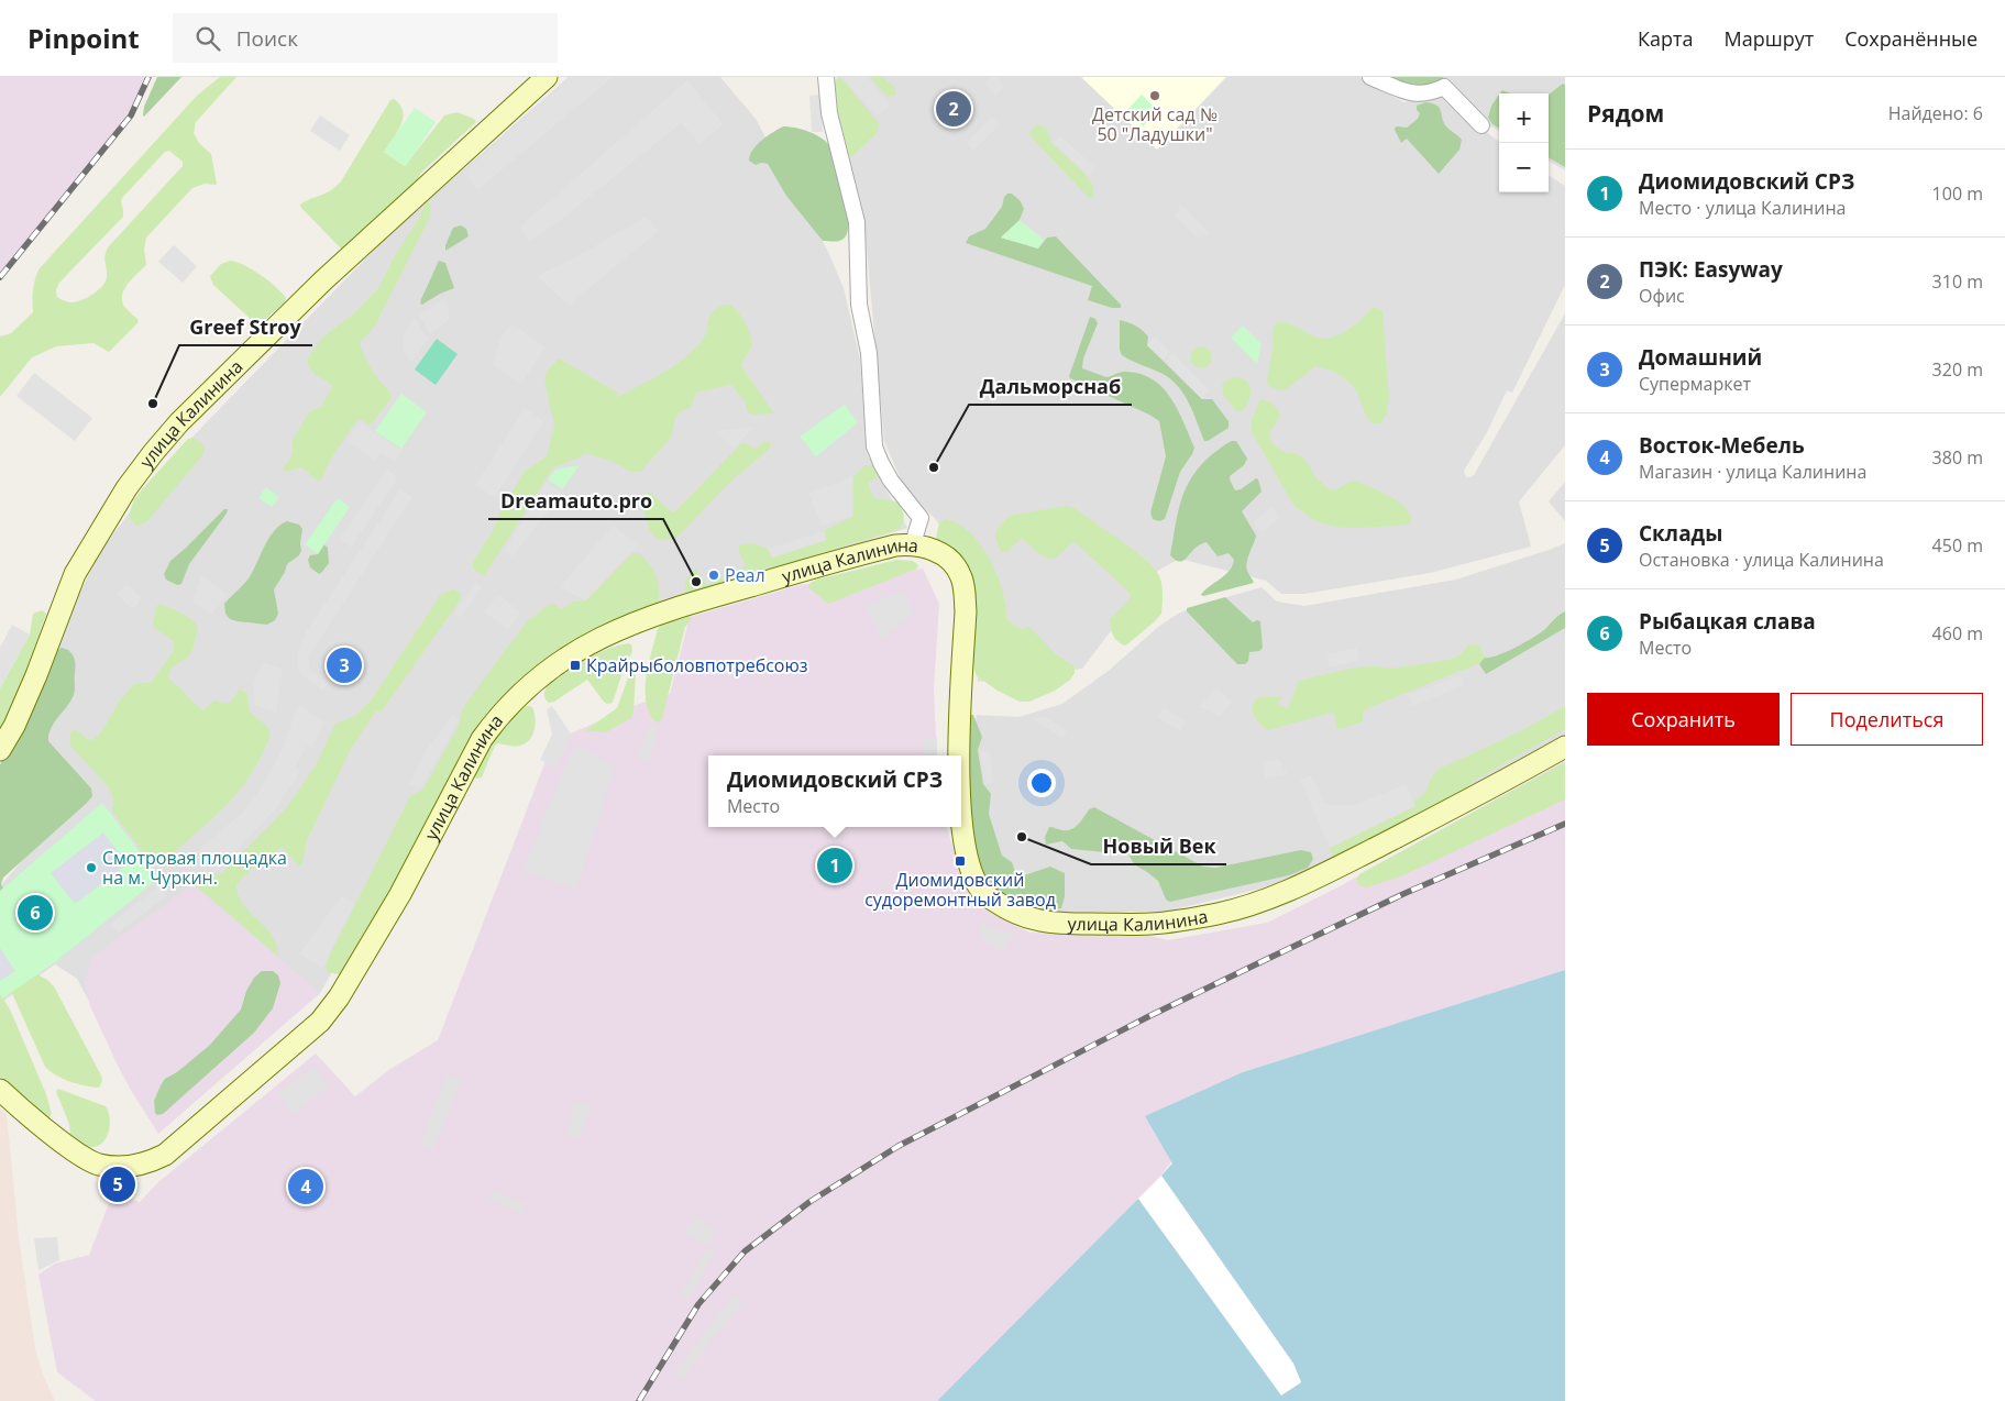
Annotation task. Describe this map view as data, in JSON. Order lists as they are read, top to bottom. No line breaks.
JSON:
{"streets":{"main road":["улица Калинина"]},"places":{"other":["Детский сад № 50 \"Ладушки\"","Greef Stroy","Дальморснаб","Реал","Dreamauto.pro","Новый Век","Смотровая площадка на м. Чуркин."],"transit":["Крайрыболовпотребсоюз","Диомидовский судоремонтный завод"]},"page":{"header":"Pinpoint","search":"Поиск","nav":["Карта","Маршрут","Сохранённые"],"heading":["Рядом","Найдено: 6"],"pins":["2","3","1","6","5","4"],"map_buttons":["+","−"],"list":[{"mark":"1","name":"Диомидовский СРЗ","note":"Место · улица Калинина","value":"100 m"},{"mark":"2","name":"ПЭК: Easyway","note":"Офис","value":"310 m"},{"mark":"3","name":"Домашний","note":"Супермаркет","value":"320 m"},{"mark":"4","name":"Восток-Мебель","note":"Магазин · улица Калинина","value":"380 m"},{"mark":"5","name":"Склады","note":"Остановка · улица Калинина","value":"450 m"},{"mark":"6","name":"Рыбацкая слава","note":"Место","value":"460 m"}],"buttons":["Сохранить","Поделиться"],"popup":["Диомидовский СРЗ","Место"]}}
